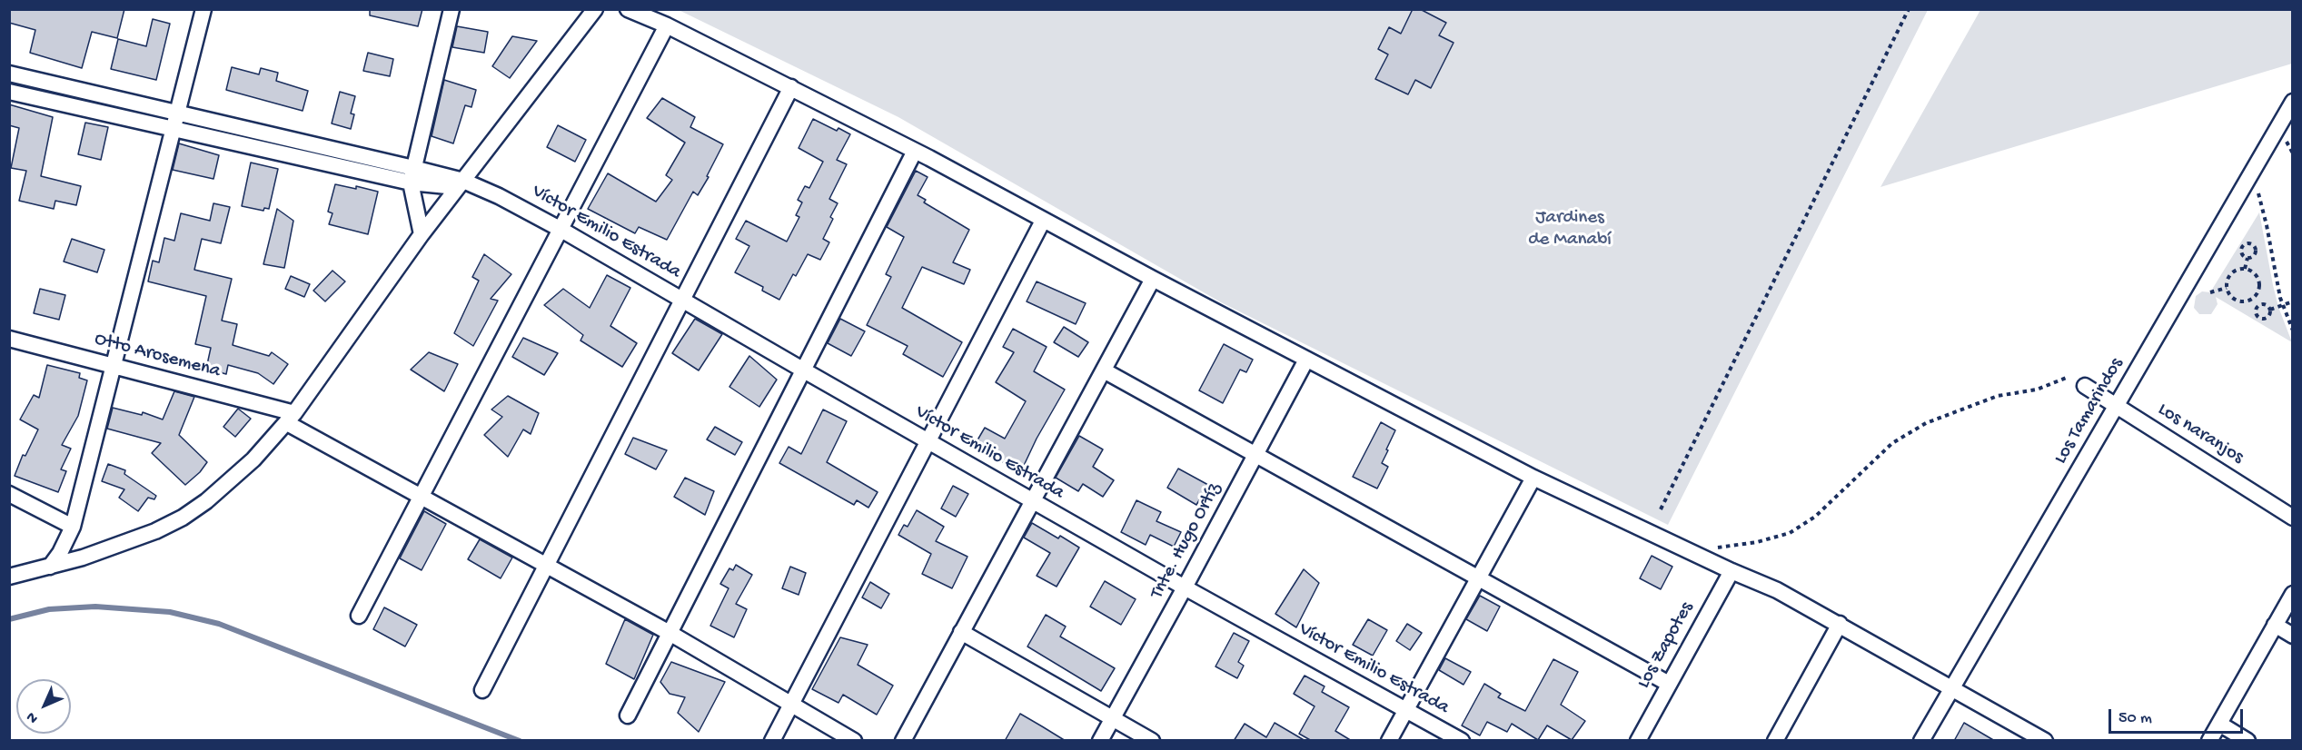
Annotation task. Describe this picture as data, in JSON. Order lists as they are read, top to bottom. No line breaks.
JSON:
{"streets":{"street":["Víctor Emilio Estrada","Otto Arosemena","Los Tamarindos","Los naranjos","Tnte. Hugo Ortíz","Los Zapotes"]},"crossings":[["Víctor Emilio Estrada","Tnte. Hugo Ortíz"],["Los Tamarindos","Los naranjos"]],"parks":["Jardines de Manabí"],"scale_bar":"50 m","north":"bottom left"}
